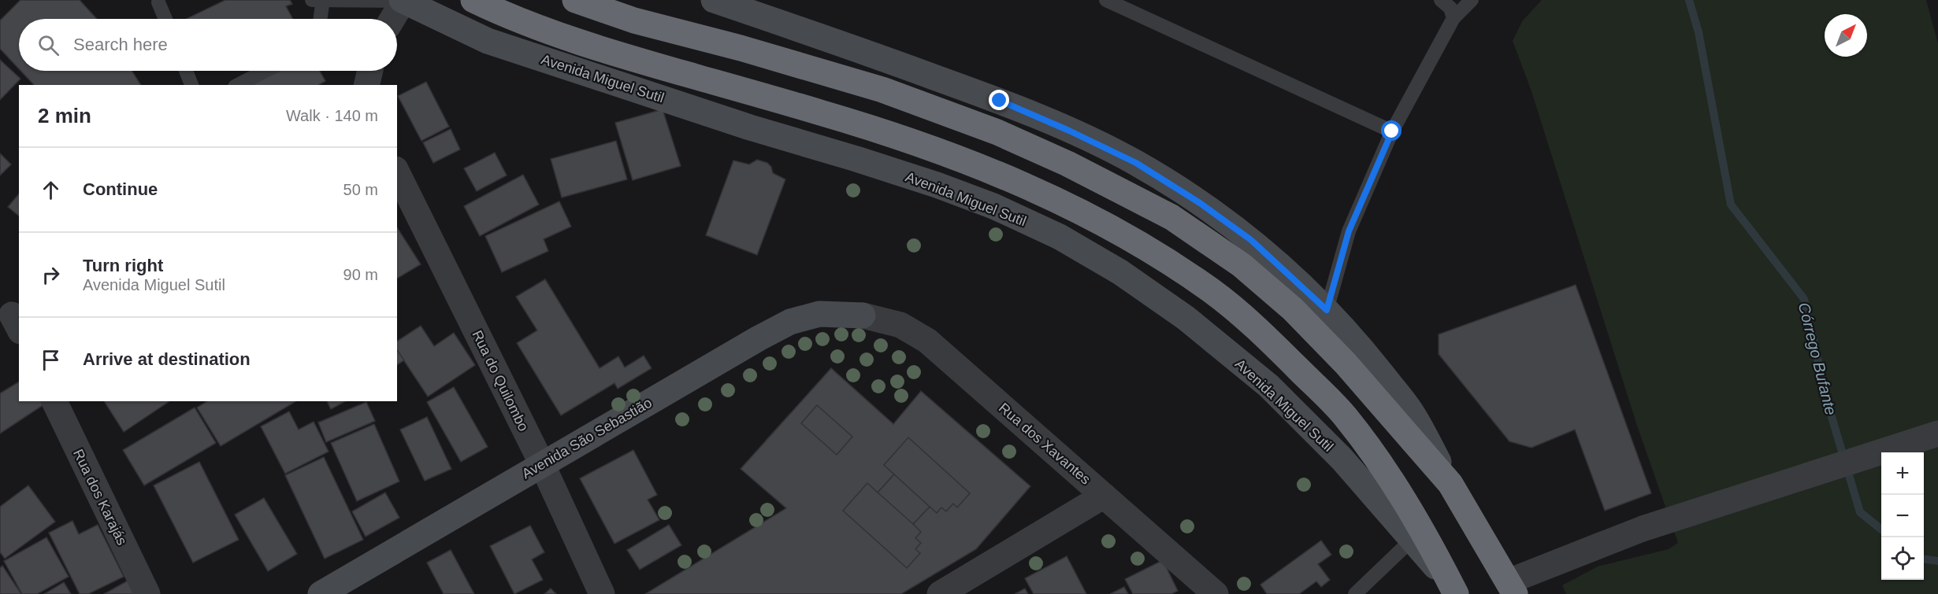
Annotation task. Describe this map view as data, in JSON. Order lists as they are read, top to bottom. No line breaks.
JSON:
{"streets":{"highway":["Avenida Miguel Sutil"],"main road":["Avenida São Sebastião"],"street":["Rua do Quilombo","Rua dos Xavantes","Rua dos Karajás"]},"crossings":[["Rua do Quilombo","Avenida São Sebastião"],["Avenida São Sebastião","Rua dos Xavantes"]],"water":["Córrego Bufante"],"north":"top right","page":{"search":"Search here","heading":["2 min","Walk · 140 m"],"list":[["Continue","50 m"],["Turn right","Avenida Miguel Sutil","90 m"],"Arrive at destination"],"map_buttons":["+","−"]}}
